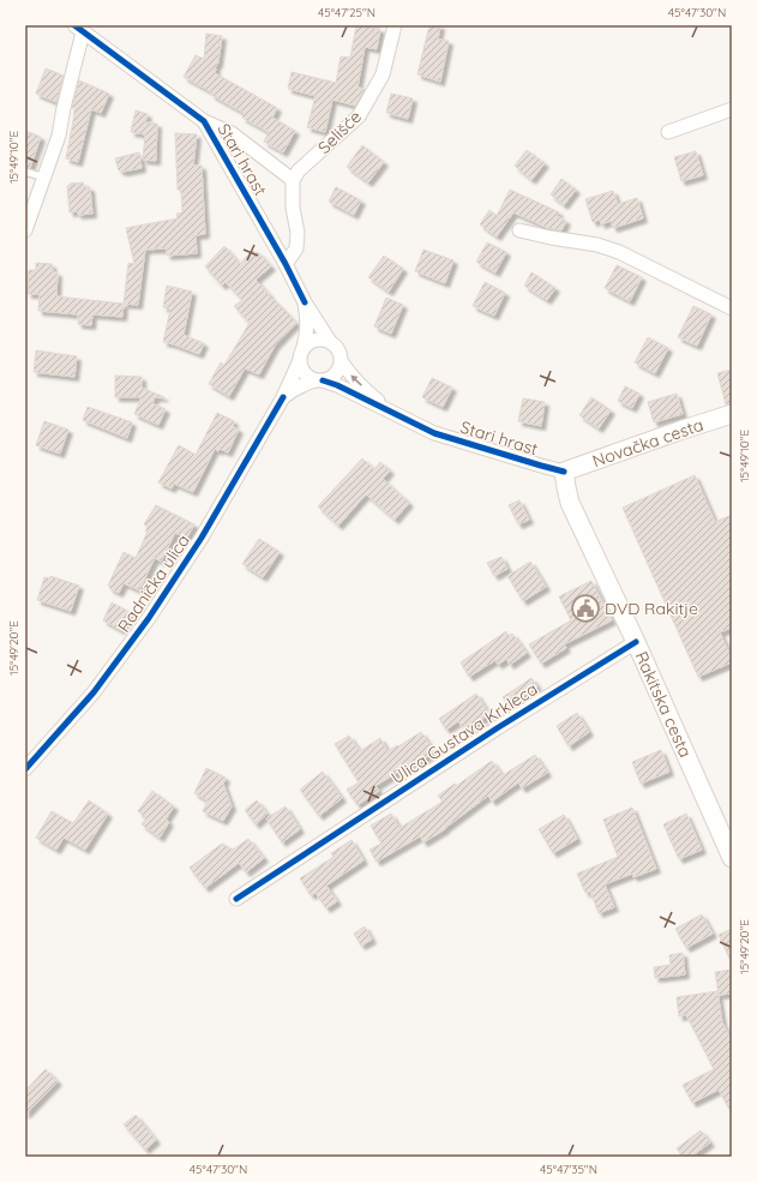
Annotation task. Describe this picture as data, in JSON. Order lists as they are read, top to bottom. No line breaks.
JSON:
{"streets":{"street":["Selišće","Stari hrast","Novačka cesta","Radnička ulica","Rakitska cesta","Ulica Gustava Krkleca"]},"crossings":[["Stari hrast","Novačka cesta"],["Stari hrast","Radnička ulica"],["Stari hrast","Rakitska cesta"],["Novačka cesta","Rakitska cesta"],["Rakitska cesta","Ulica Gustava Krkleca"]],"places":{"public building":["DVD Rakitje"]},"coordinates":["45°47'25\"N","45°47'30\"N","15°49'10\"E","15°49'20\"E","45°47'35\"N"]}
